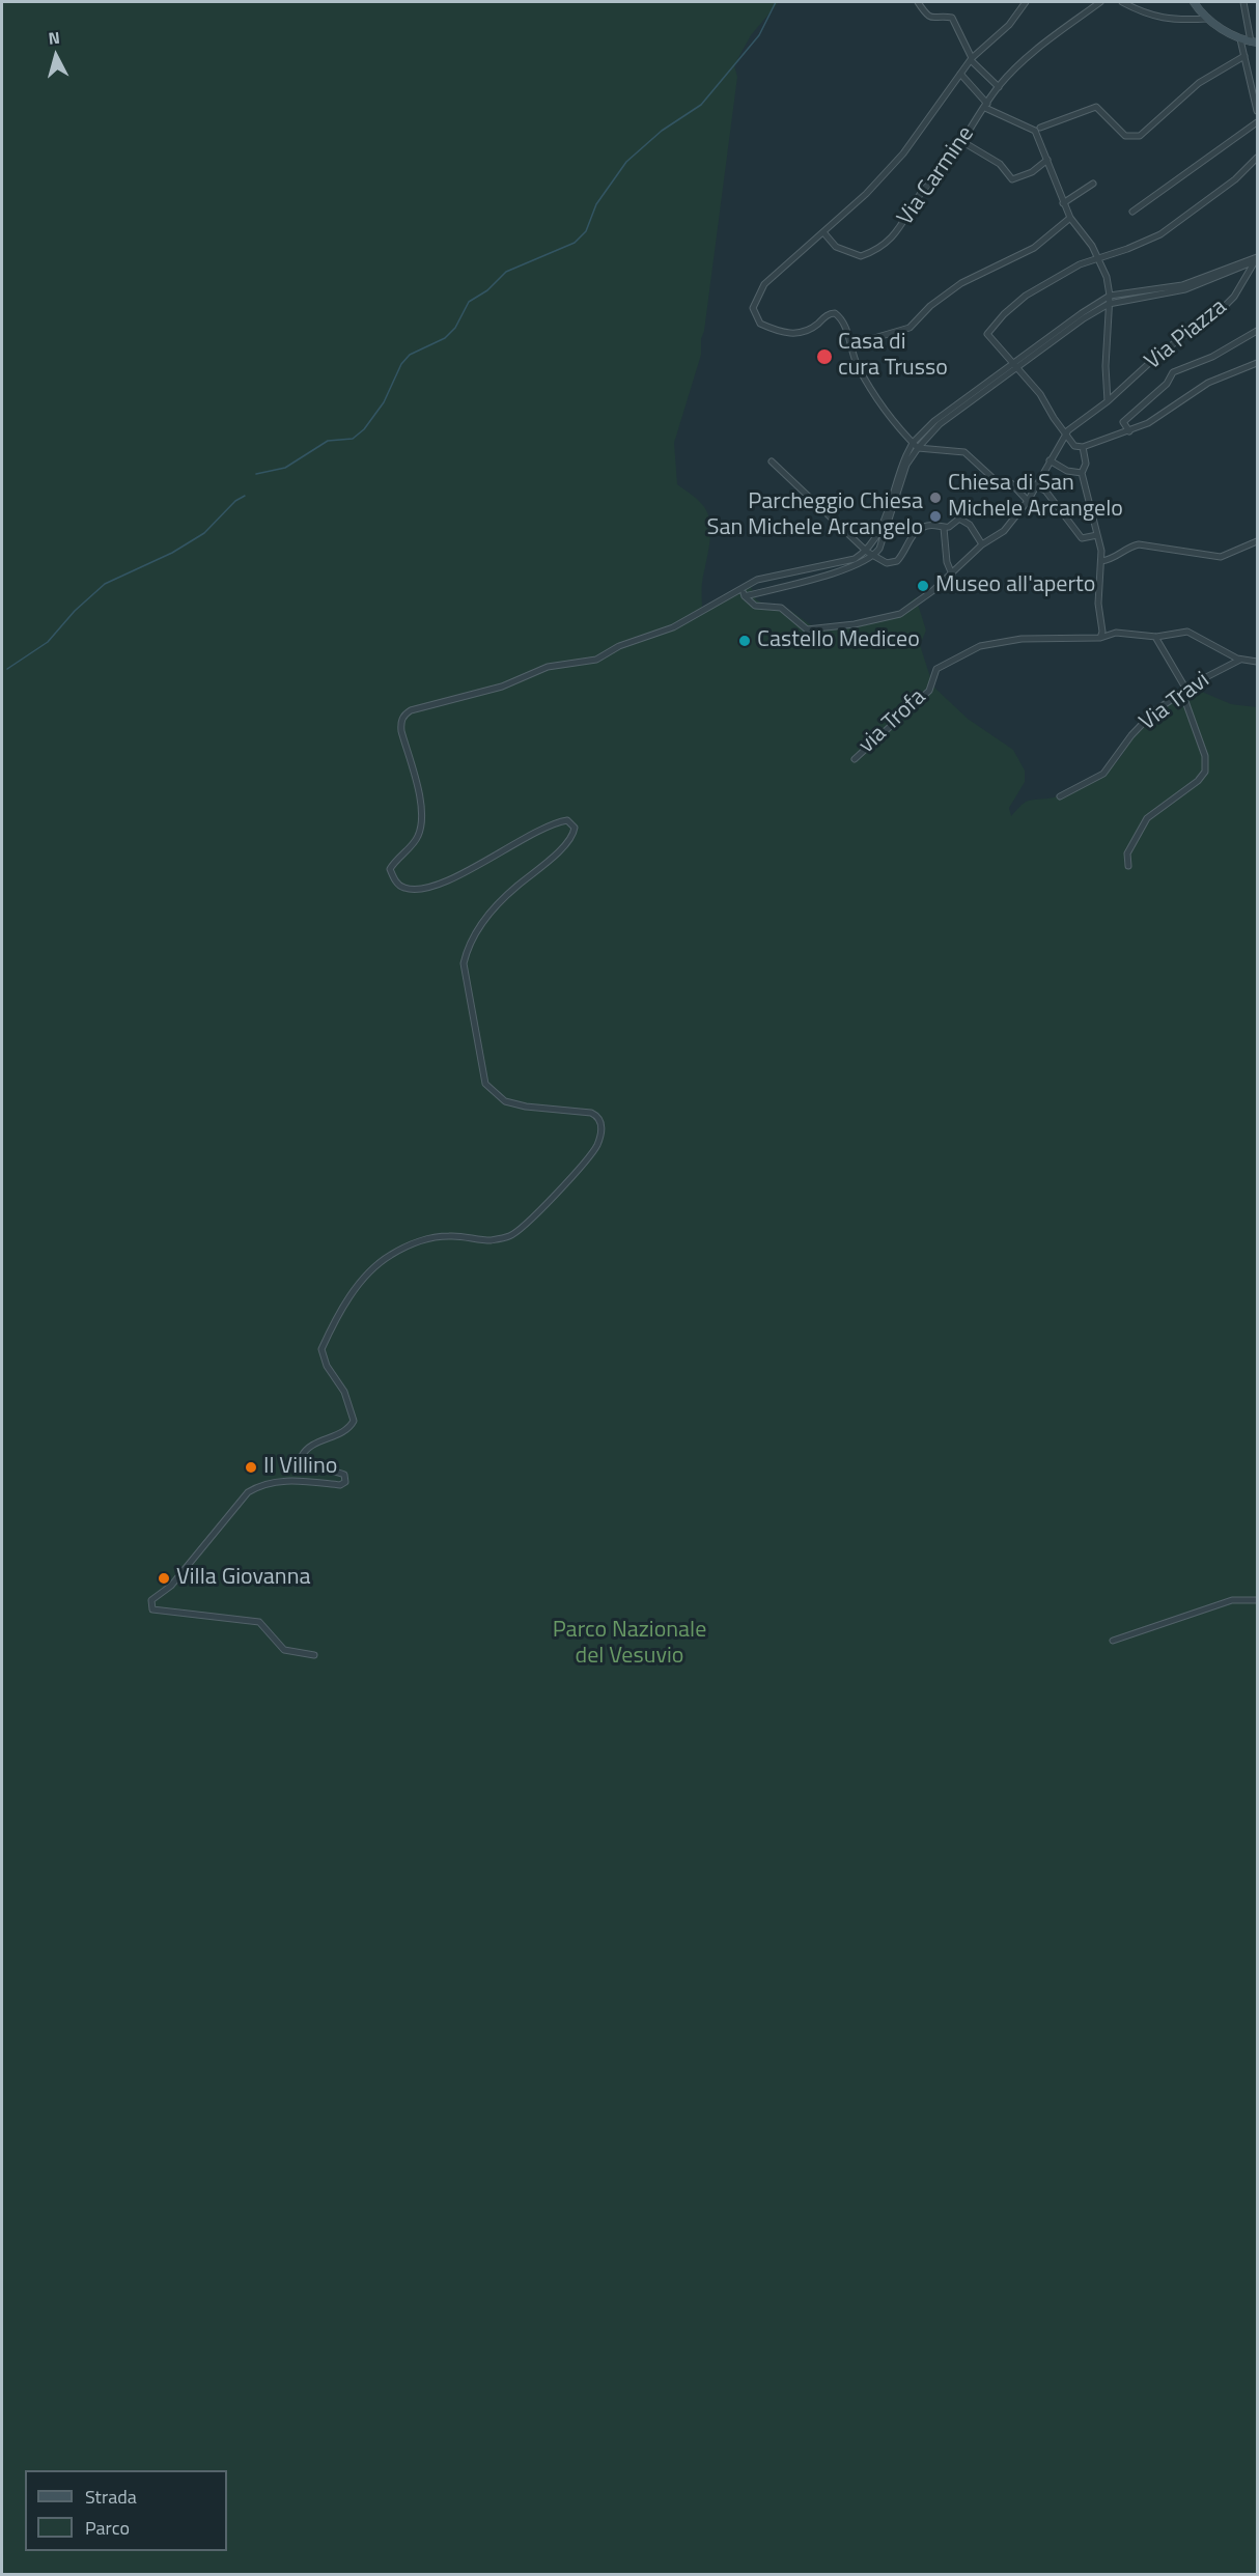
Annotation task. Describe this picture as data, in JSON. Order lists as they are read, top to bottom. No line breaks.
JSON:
{"streets":{"street":["Via Carmine","Via Piazza","Via Travi","via Trofa"]},"crossings":[["Via Travi","via Trofa"]],"parks":["Parco Nazionale del Vesuvio"],"places":["Casa di cura Trusso","Chiesa di San Michele Arcangelo","Parcheggio Chiesa San Michele Arcangelo","Museo all'aperto","Castello Mediceo","Il Villino","Villa Giovanna"],"legend":["Strada","Parco"],"north":"top"}
